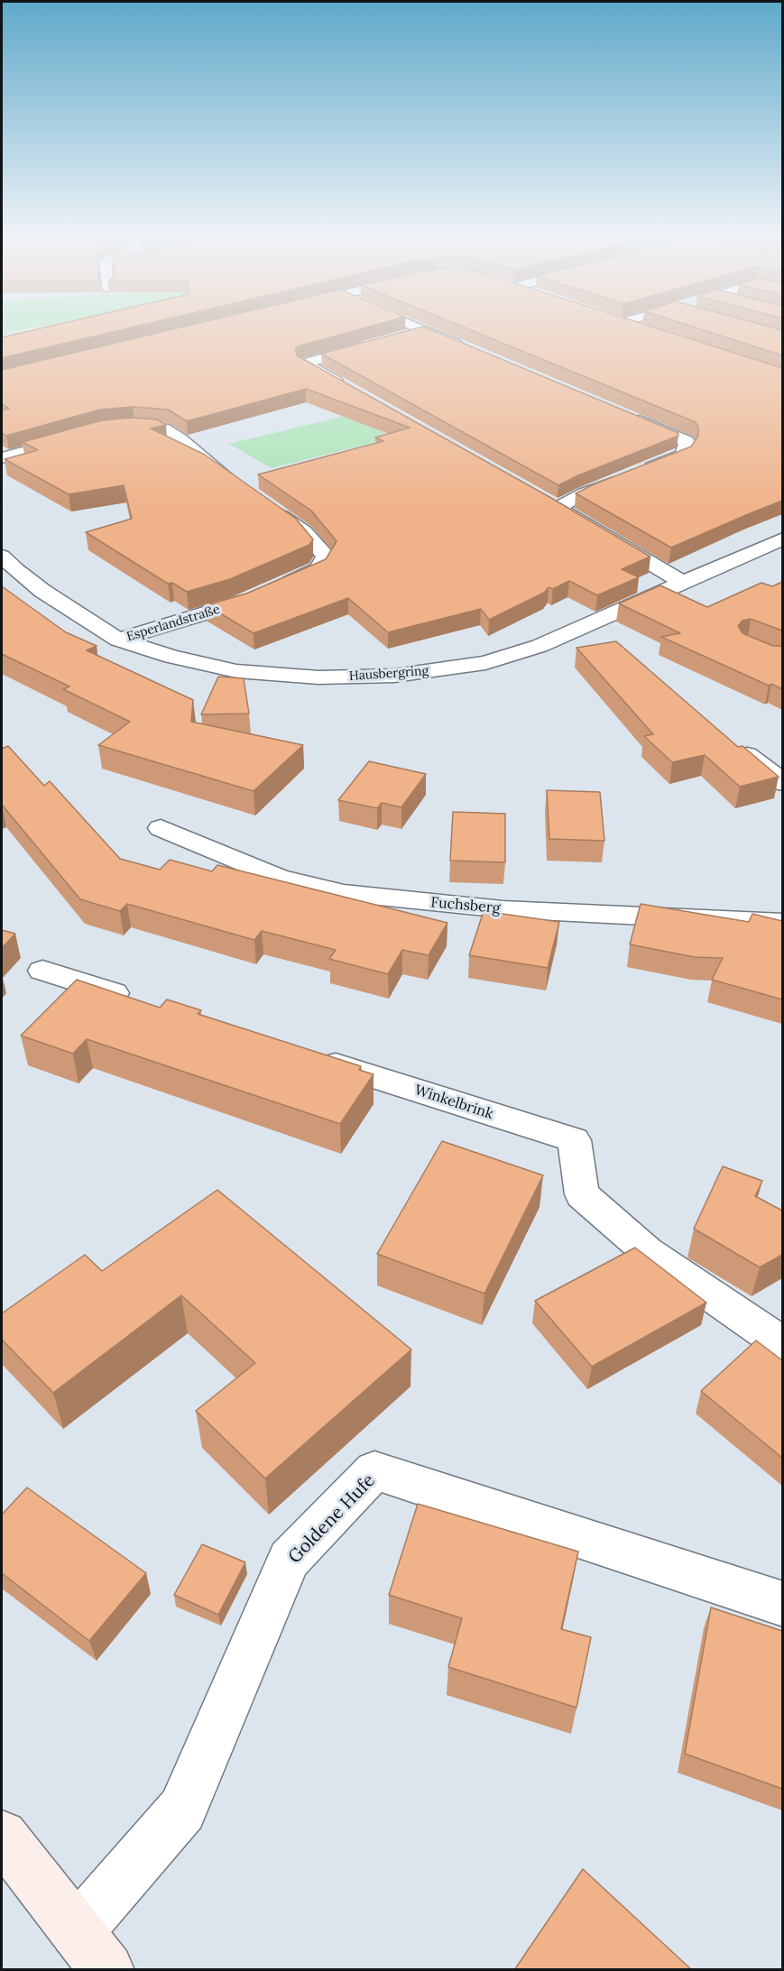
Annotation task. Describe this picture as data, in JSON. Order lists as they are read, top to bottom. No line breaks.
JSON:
{"streets":{"street":["Esperlandstraße","Hausbergring","Fuchsberg","Winkelbrink","Goldene Hufe"]},"crossings":[["Esperlandstraße","Hausbergring"]]}
